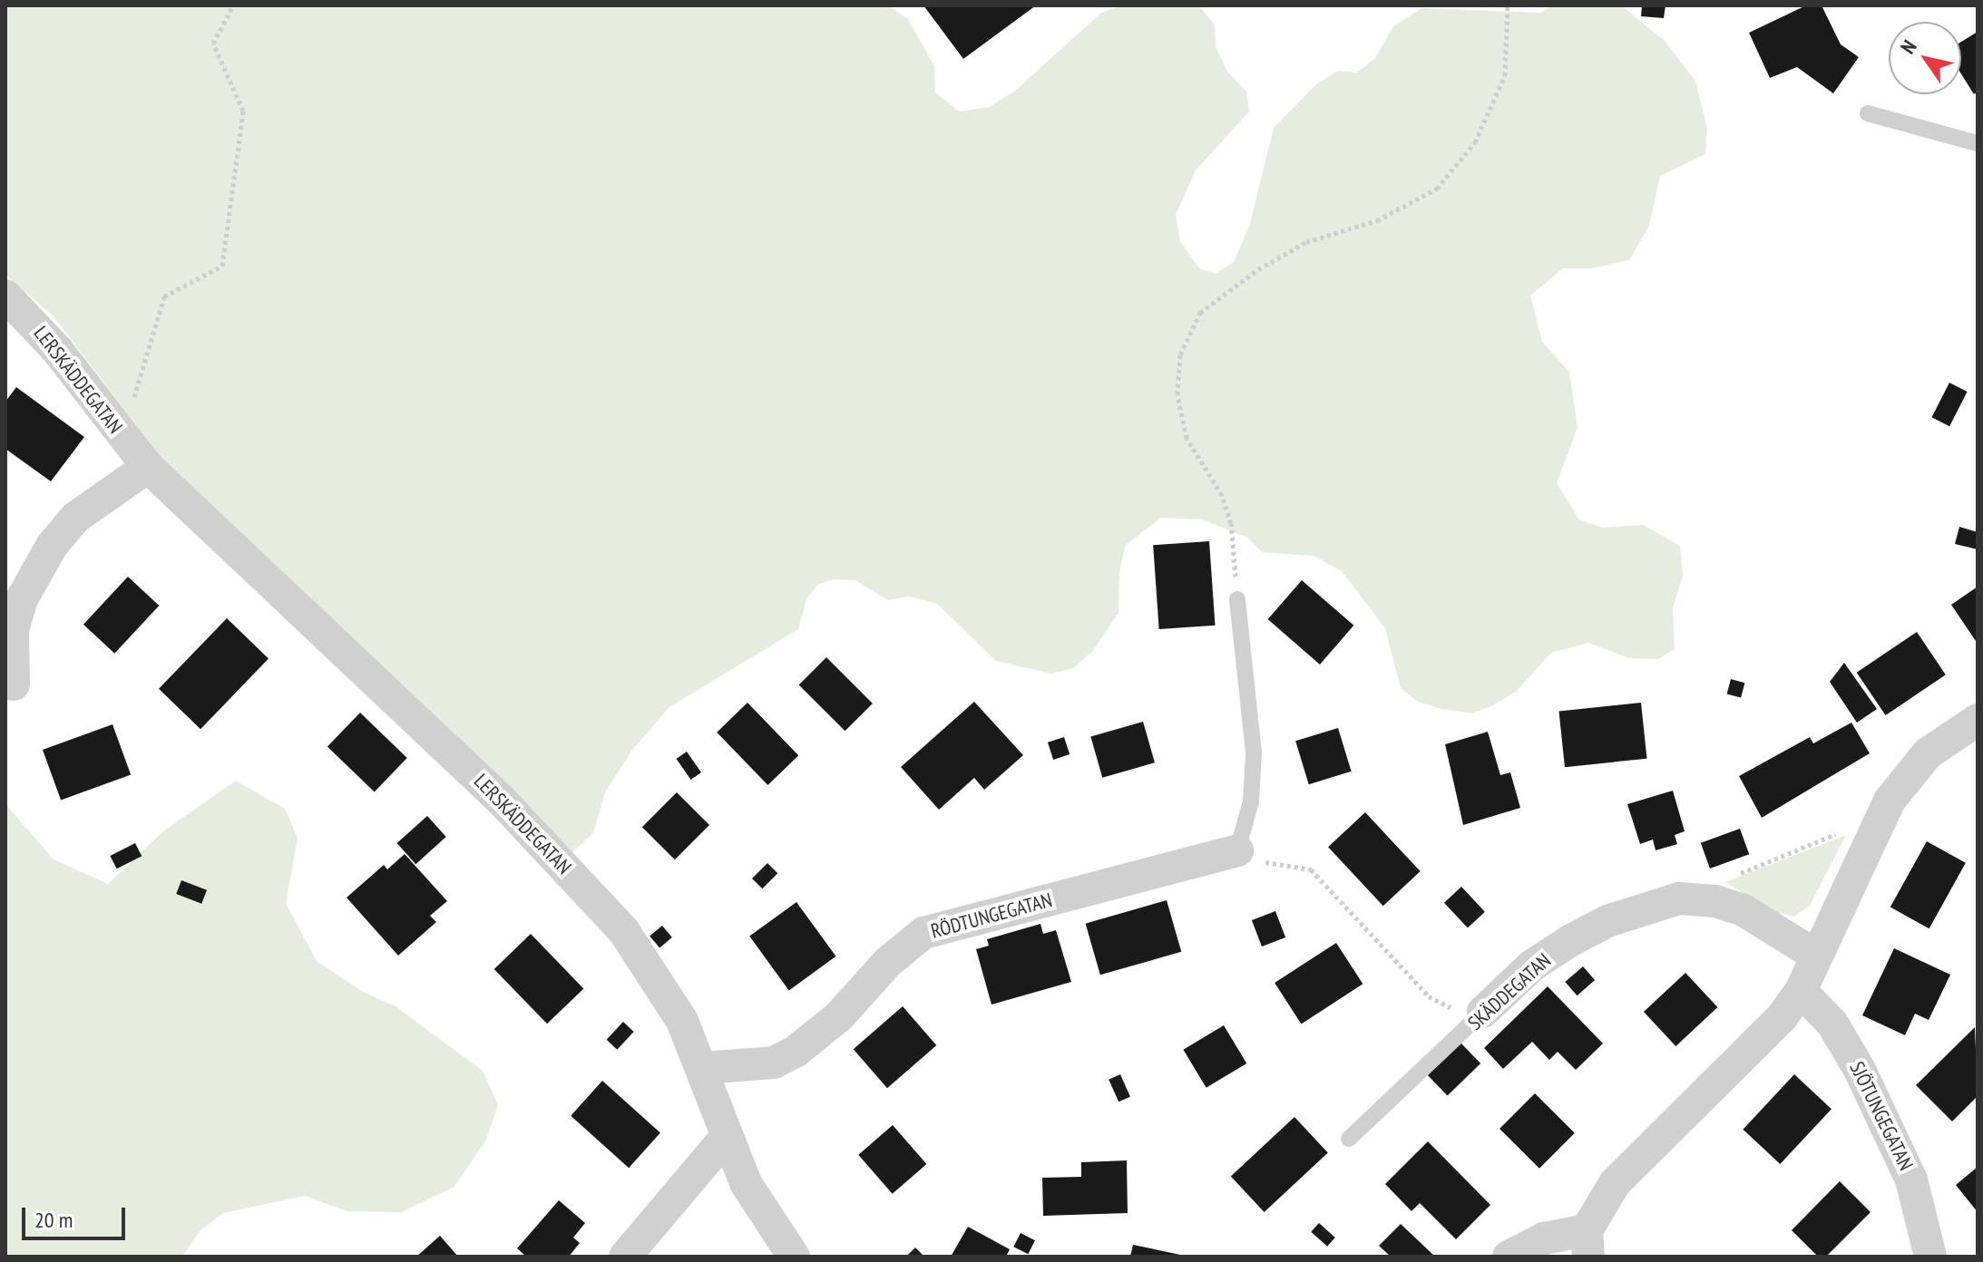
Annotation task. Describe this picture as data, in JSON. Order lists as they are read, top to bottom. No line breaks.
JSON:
{"streets":{"street":["LERSKÄDDEGATAN","RÖDTUNGEGATAN","SKÄDDEGATAN","SJÖTUNGEGATAN"]},"crossings":[["LERSKÄDDEGATAN","RÖDTUNGEGATAN"]],"scale_bar":"20 m","north":"top left"}
